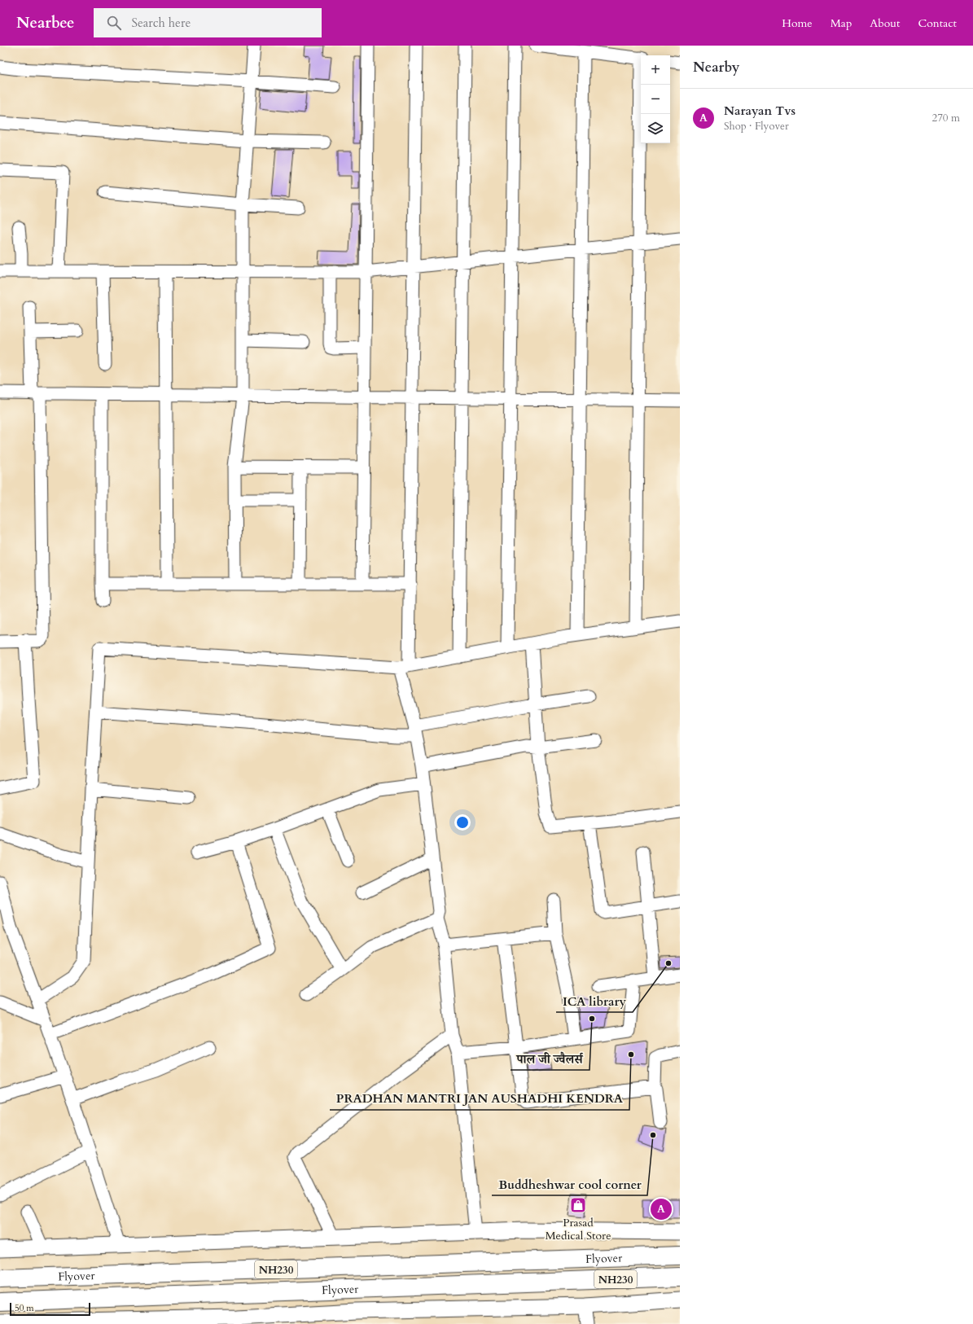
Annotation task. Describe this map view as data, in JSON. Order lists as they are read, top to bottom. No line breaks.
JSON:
{"streets":{"highway":["Flyover","NH230"]},"places":{"other":["ICA library","पाल जी ज्वैलर्स","PRADHAN MANTRI JAN AUSHADHI KENDRA","Buddheshwar cool corner"],"shop":["Prasad Medical Store"]},"scale_bar":"50 m","page":{"header":"Nearbee","search":"Search here","nav":["Home","Map","About","Contact"],"heading":"Nearby","map_buttons":["+","−"],"list":[{"mark":"A","name":"Narayan Tvs","note":"Shop · Flyover","value":"270 m"}],"pins":"A","scale":"50 m"}}
